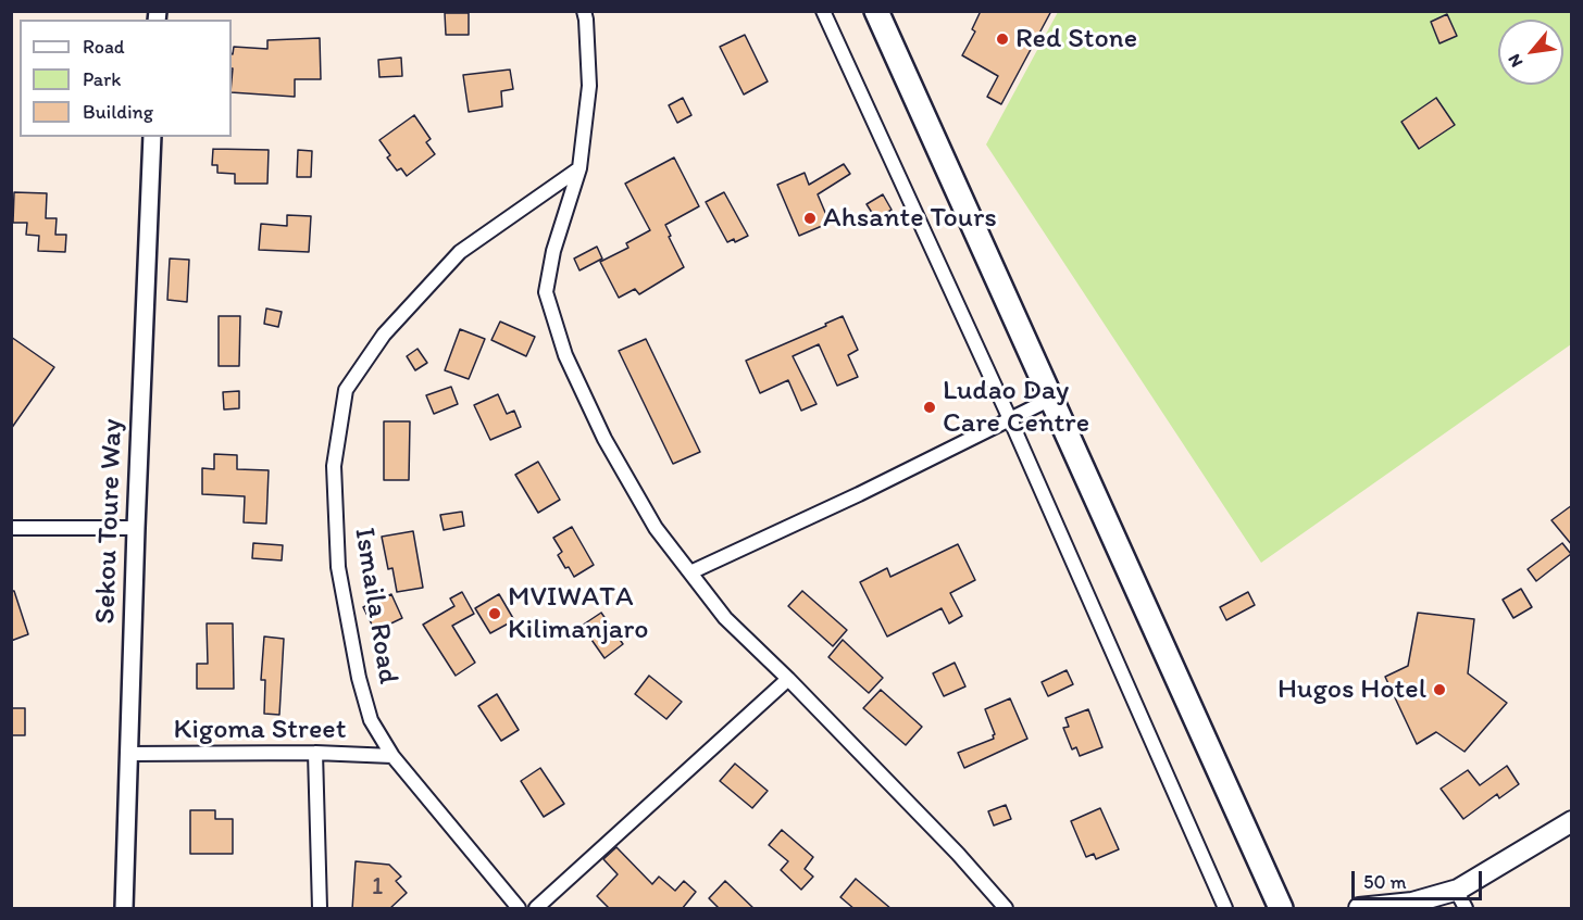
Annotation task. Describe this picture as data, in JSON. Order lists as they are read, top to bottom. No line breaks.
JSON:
{"streets":{"street":["Sekou Toure Way","Ismaila Road","Kigoma Street"]},"crossings":[["Sekou Toure Way","Kigoma Street"],["Ismaila Road","Kigoma Street"]],"places":["Red Stone","Ahsante Tours","Ludao Day Care Centre","MVIWATA Kilimanjaro","Hugos Hotel"],"house_numbers":["1"],"legend":["Road","Park","Building"],"scale_bar":"50 m","north":"bottom left"}
